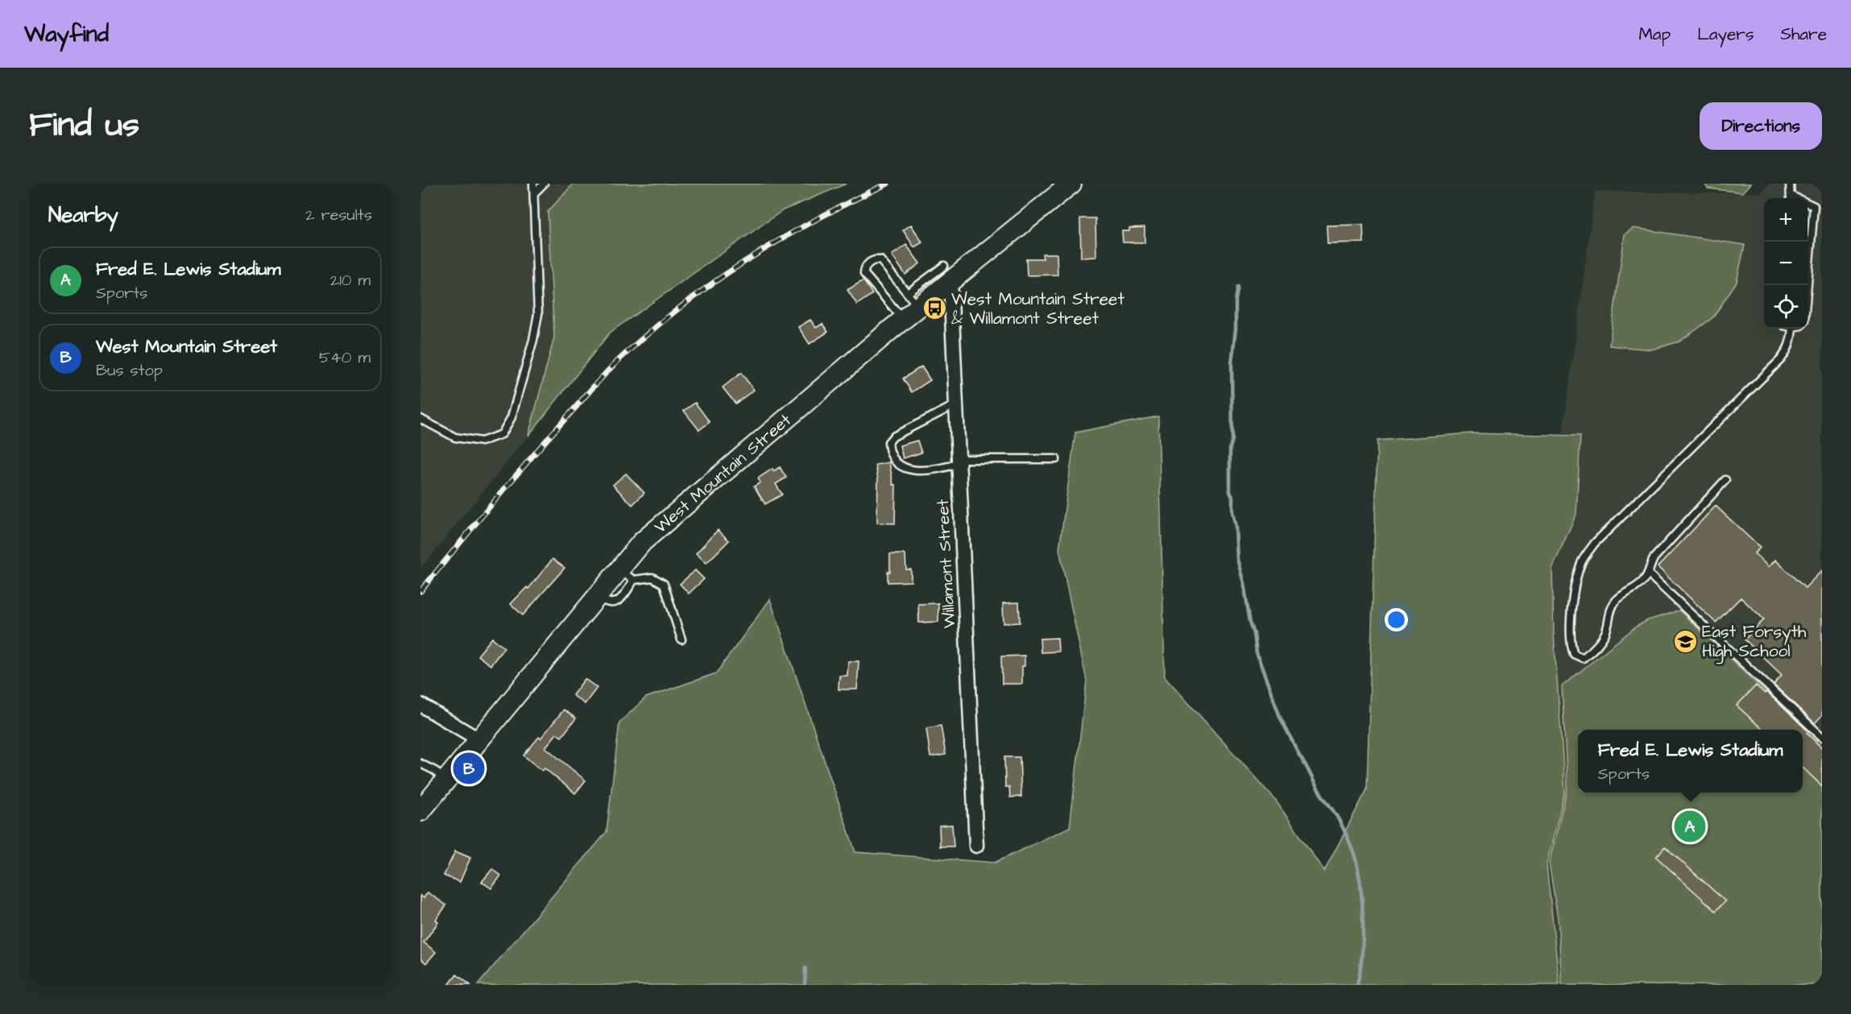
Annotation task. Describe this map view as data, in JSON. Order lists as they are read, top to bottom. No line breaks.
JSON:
{"streets":{"main road":["West Mountain Street"],"street":["Willamont Street"]},"crossings":[["West Mountain Street","Willamont Street"]],"places":{"bus stop":["West Mountain Street & Willamont Street"],"school or university":["East Forsyth High School"]},"page":{"header":"Wayfind","nav":["Map","Layers","Share"],"title":"Find us","buttons":"Directions","heading":["Nearby","2 results"],"map_buttons":["+","−"],"list":[{"mark":"A","name":"Fred E. Lewis Stadium","note":"Sports","value":"210 m"},{"mark":"B","name":"West Mountain Street","note":"Bus stop","value":"540 m"}],"popup":["Fred E. Lewis Stadium","Sports"],"pins":["B","A"]}}
